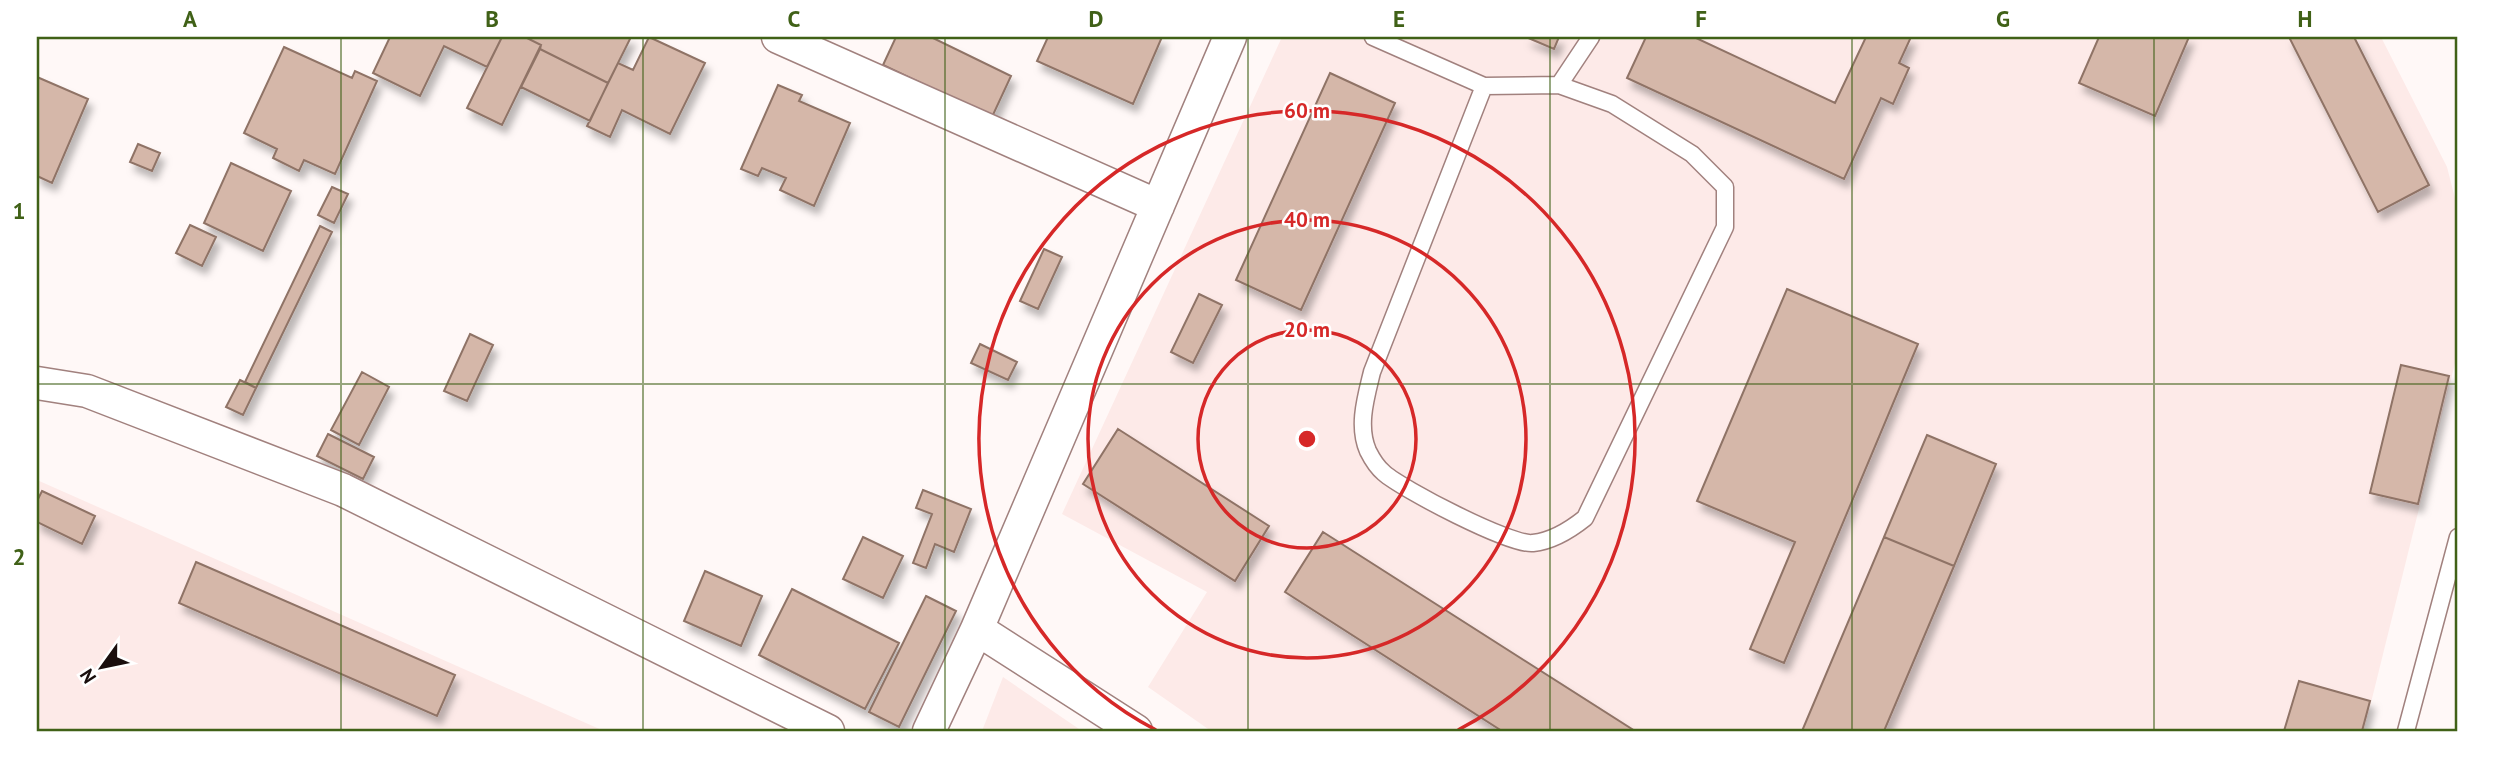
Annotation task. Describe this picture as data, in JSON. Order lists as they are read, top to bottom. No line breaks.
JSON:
{"north":"bottom left","grid":{"columns":["A","B","C","D","E","F","G","H"],"rows":["1","2"]},"rings":["60 m","40 m","20 m"]}
